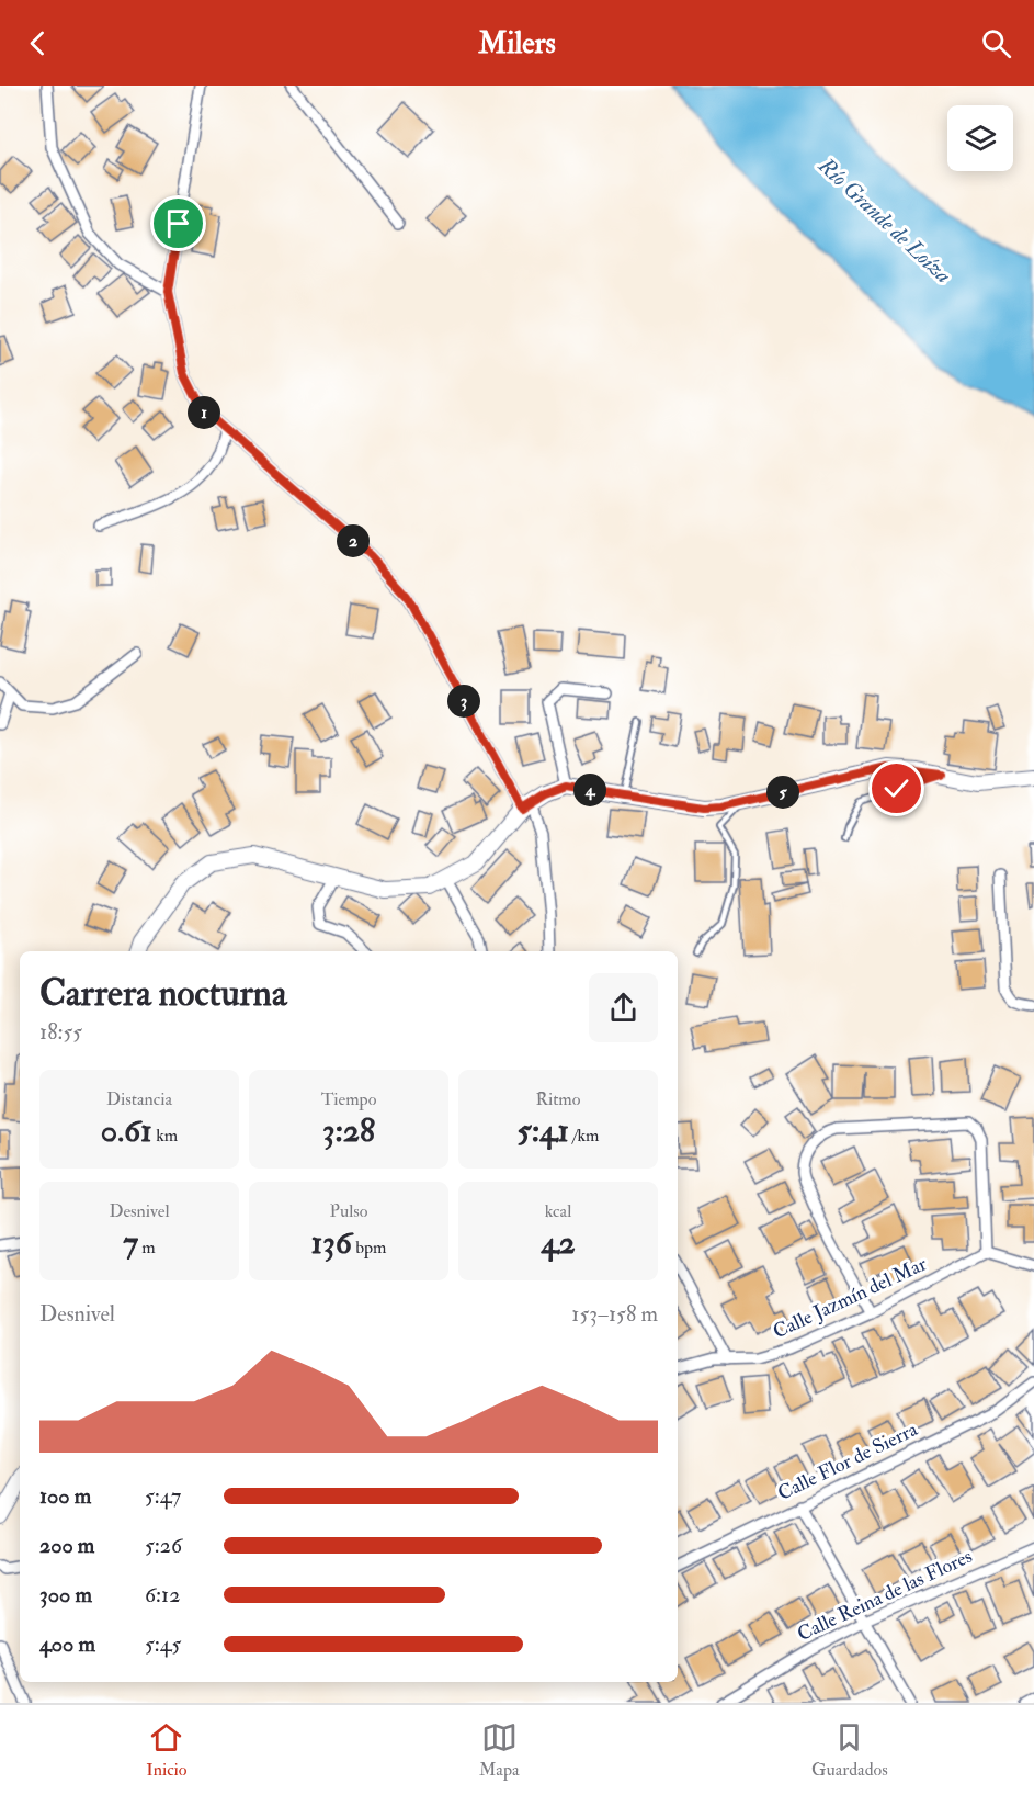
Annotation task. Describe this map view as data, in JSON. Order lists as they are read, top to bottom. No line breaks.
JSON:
{"streets":{"street":["Calle Jazmín del Mar","Calle Flor de Sierra","Calle Reina de las Flores"]},"water":["Río Grande de Loíza"],"page":{"header":"Milers","pins":["1","2","3","4","5"],"heading":["Carrera nocturna","18:55"],"stats":[["Distancia","0.61 km"],["Tiempo","3:28"],["Ritmo","5:41 /km"],["Desnivel","7 m"],["Pulso","136 bpm"],["kcal","42"]],"chart":["Desnivel","153–158 m"],"list":[{"name":"100 m","note":"5:47"},{"name":"200 m","note":"5:26"},{"name":"300 m","note":"6:12"},{"name":"400 m","note":"5:45"}],"tabs":["Inicio","Mapa","Guardados"]}}
